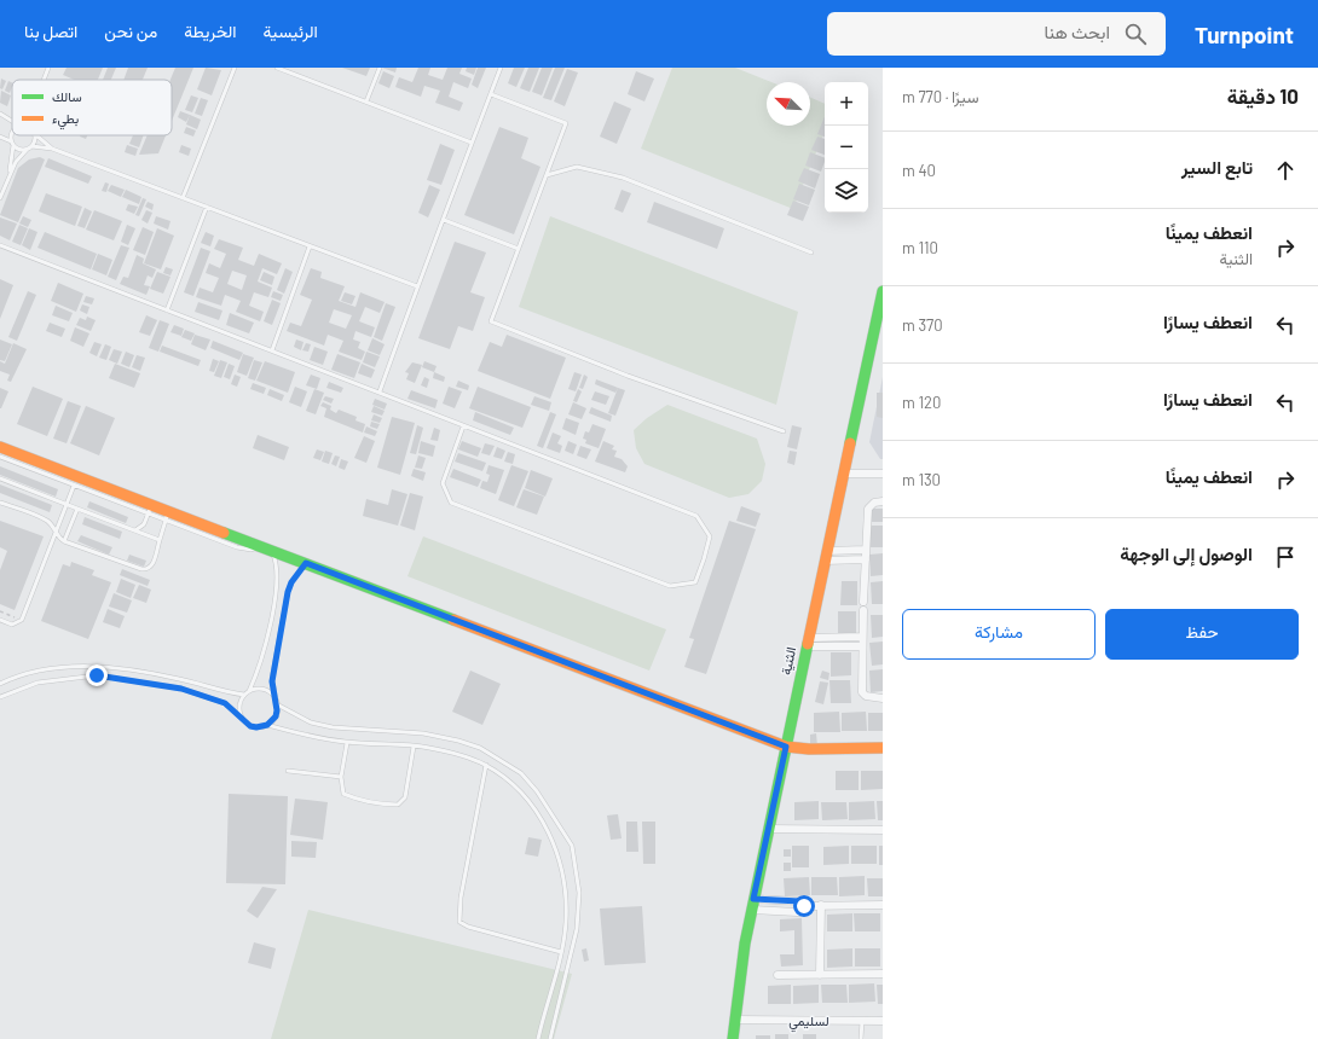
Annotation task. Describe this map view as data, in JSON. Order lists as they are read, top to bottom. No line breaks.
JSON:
{"streets":{"street":["الثنية","لسليمي"]},"crossings":[["الثنية","لسليمي"]],"legend":["سالك","بطيء"],"north":"top left","page":{"header":"Turnpoint","search":"ابحث هنا","nav":["الرئيسية","الخريطة","من نحن","اتصل بنا"],"heading":["10 دقيقة","سيرًا · 770 m"],"map_buttons":["+","−"],"list":[["تابع السير","40 m"],["انعطف يمينًا","الثنية","110 m"],["انعطف يسارًا","370 m"],["انعطف يسارًا","120 m"],["انعطف يمينًا","130 m"],"الوصول إلى الوجهة"],"buttons":["حفظ","مشاركة"]}}
